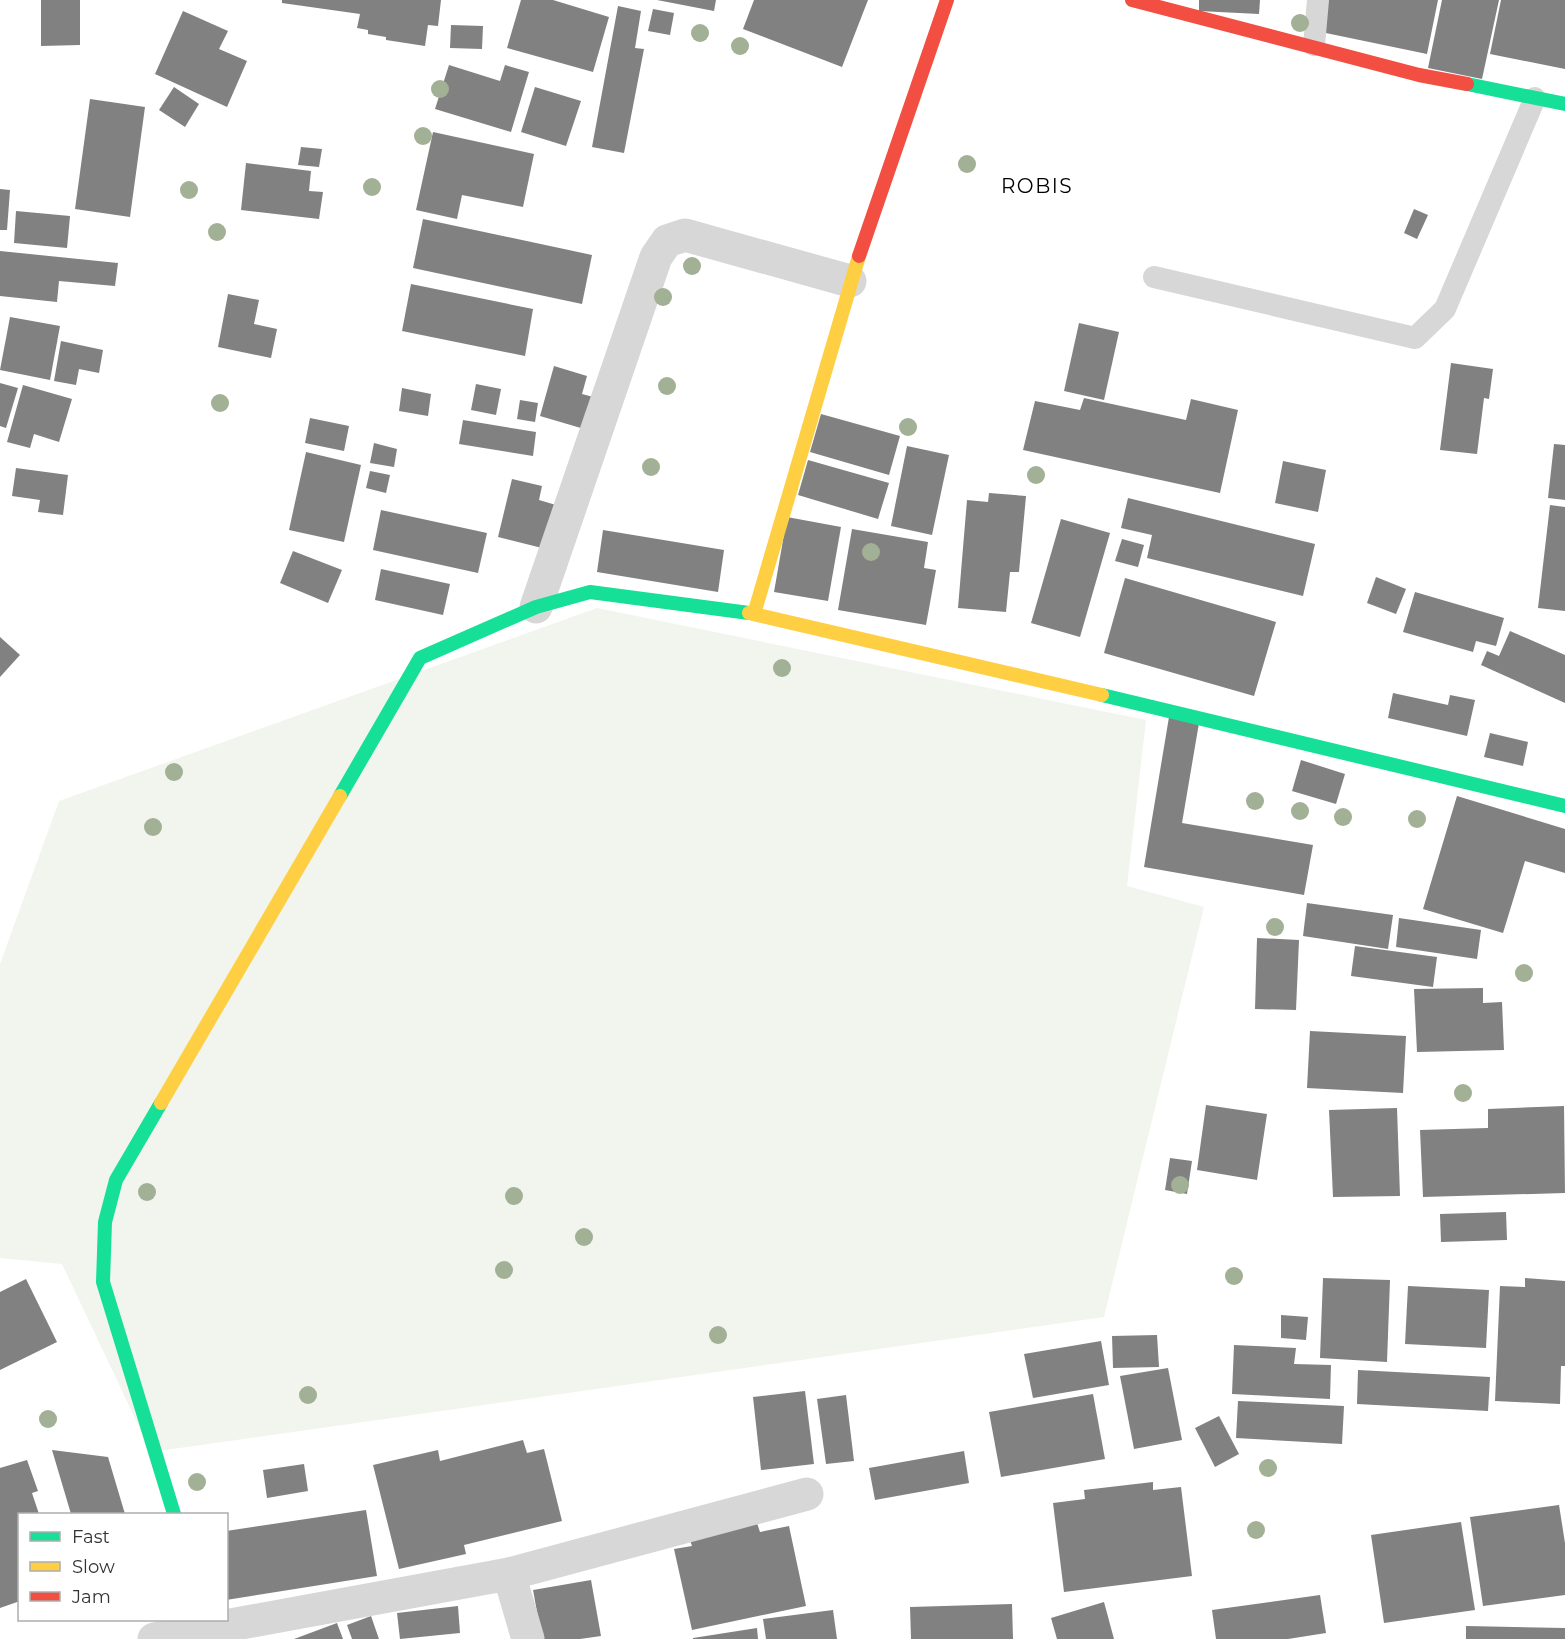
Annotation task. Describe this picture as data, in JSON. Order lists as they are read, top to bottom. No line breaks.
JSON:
{"districts":["ROBIS"],"legend":["Fast","Slow","Jam"]}
